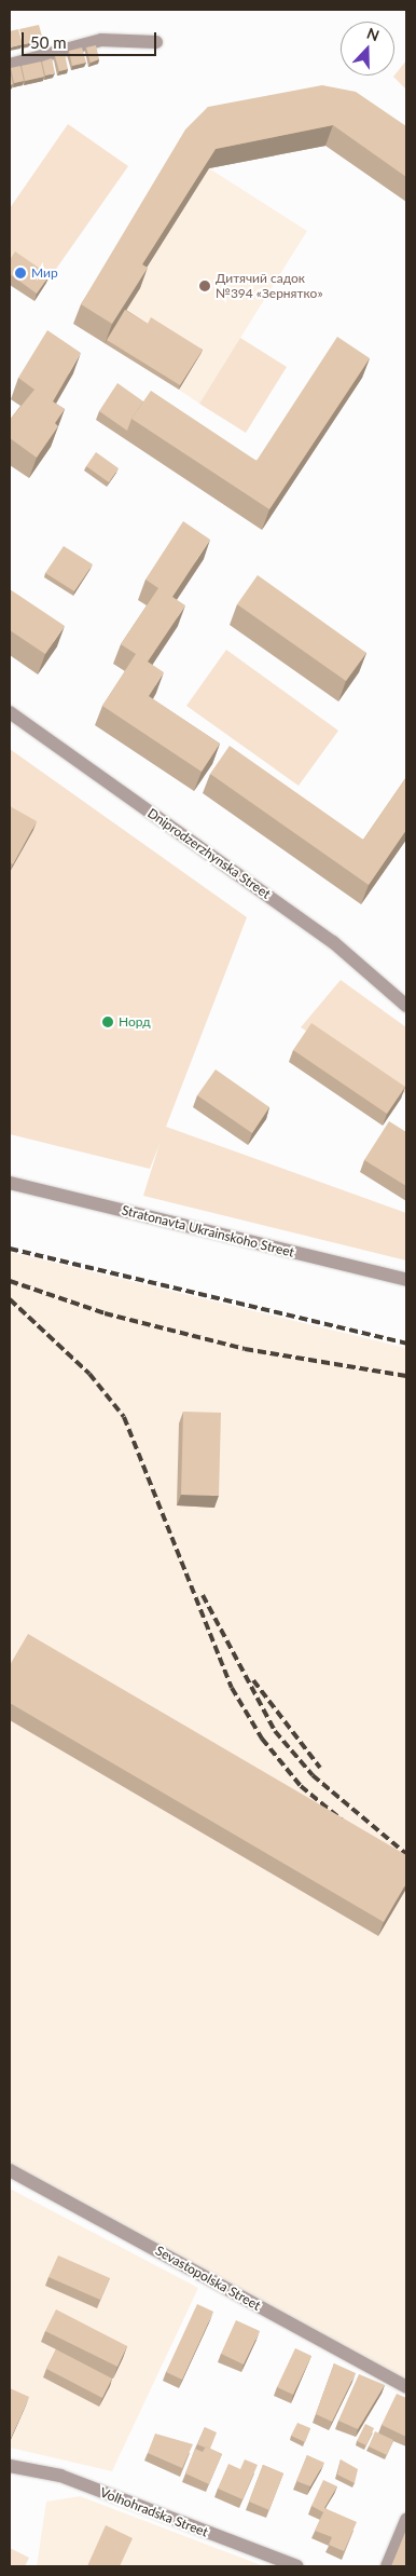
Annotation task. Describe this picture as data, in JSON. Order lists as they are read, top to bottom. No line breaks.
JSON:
{"streets":{"street":["Dniprodzerzhynska Street","Stratonavta Ukrainskoho Street","Sevastopolska Street","Volhohradska Street"]},"places":["Мир","Дитячий садок №394 «Зернятко»","Норд"],"scale_bar":"50 m","north":"top"}
